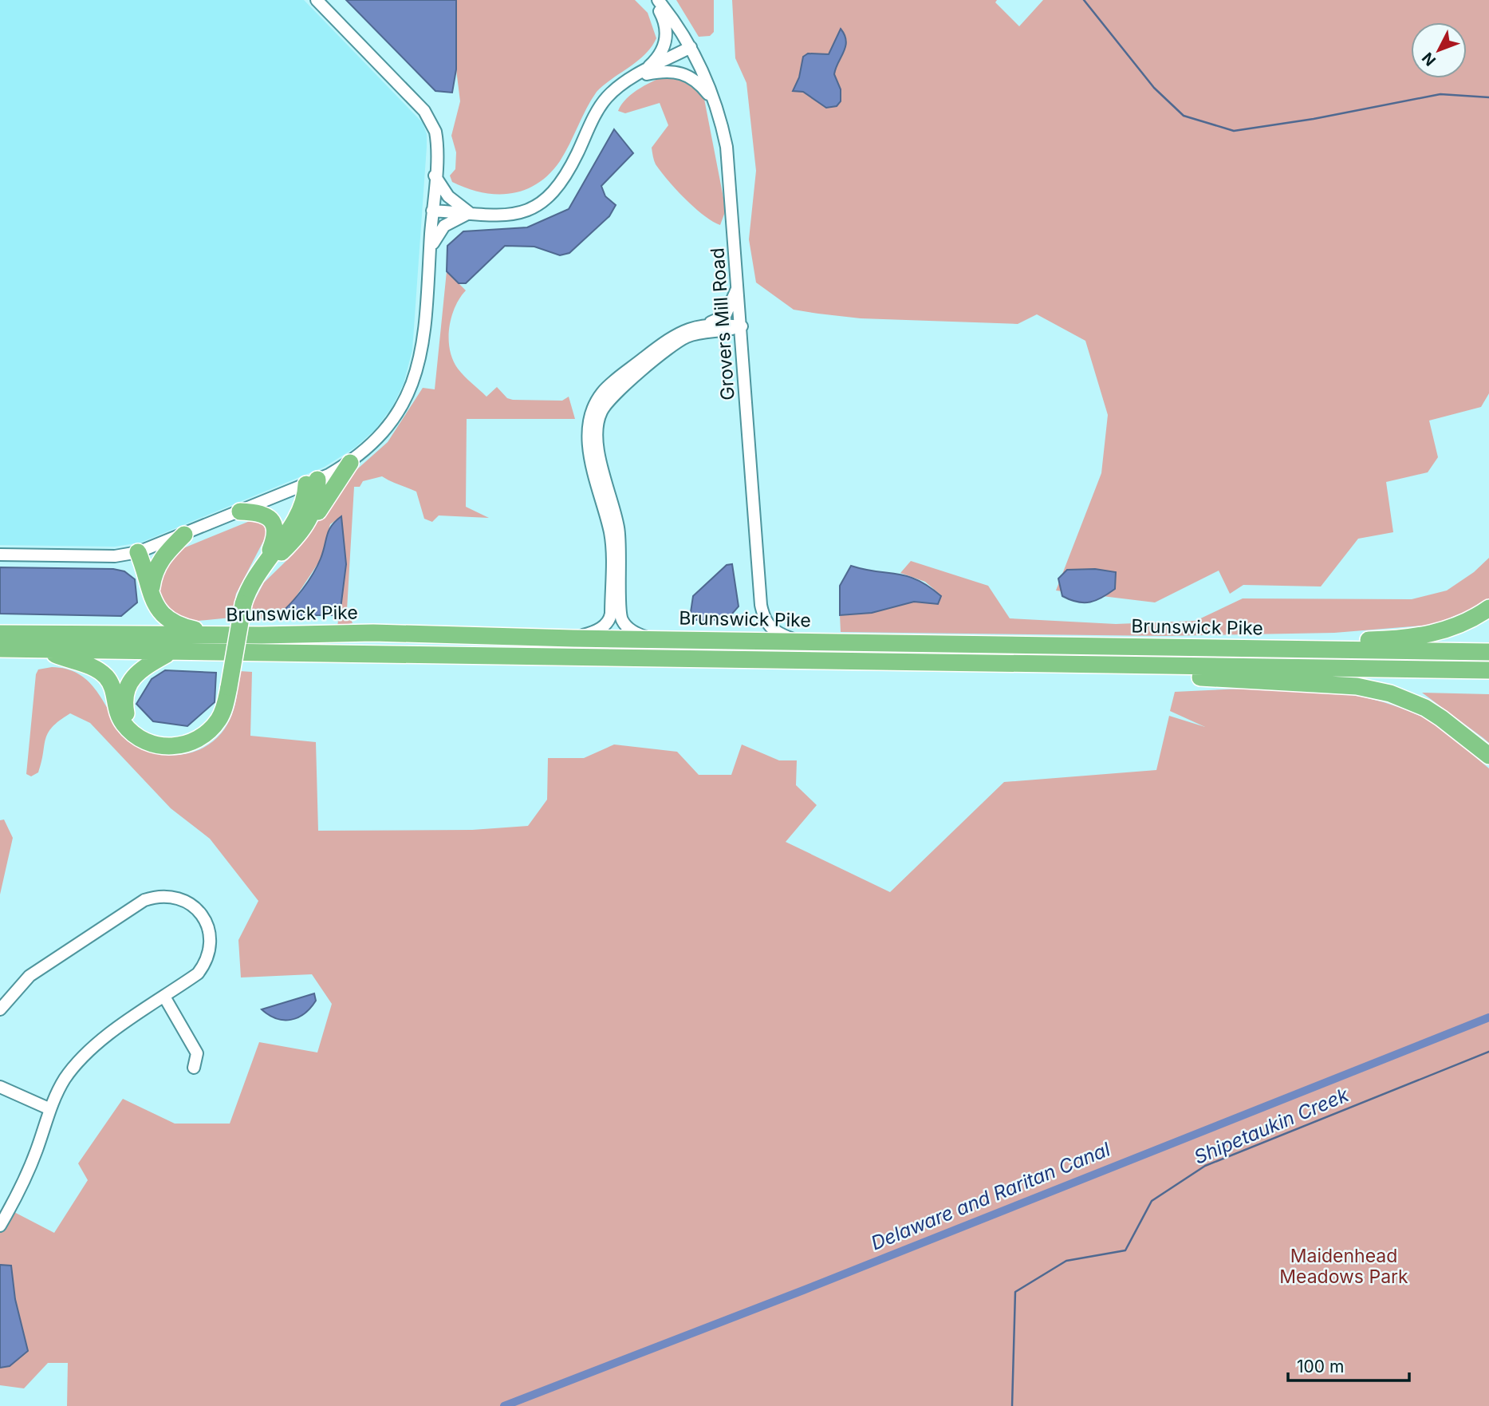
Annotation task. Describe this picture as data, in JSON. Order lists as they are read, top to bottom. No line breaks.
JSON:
{"streets":{"highway":["Brunswick Pike"],"street":["Grovers Mill Road"]},"crossings":[["Grovers Mill Road","Brunswick Pike"]],"water":["Shipetaukin Creek","Delaware and Raritan Canal"],"parks":["Maidenhead Meadows Park"],"scale_bar":"100 m","north":"bottom left"}
